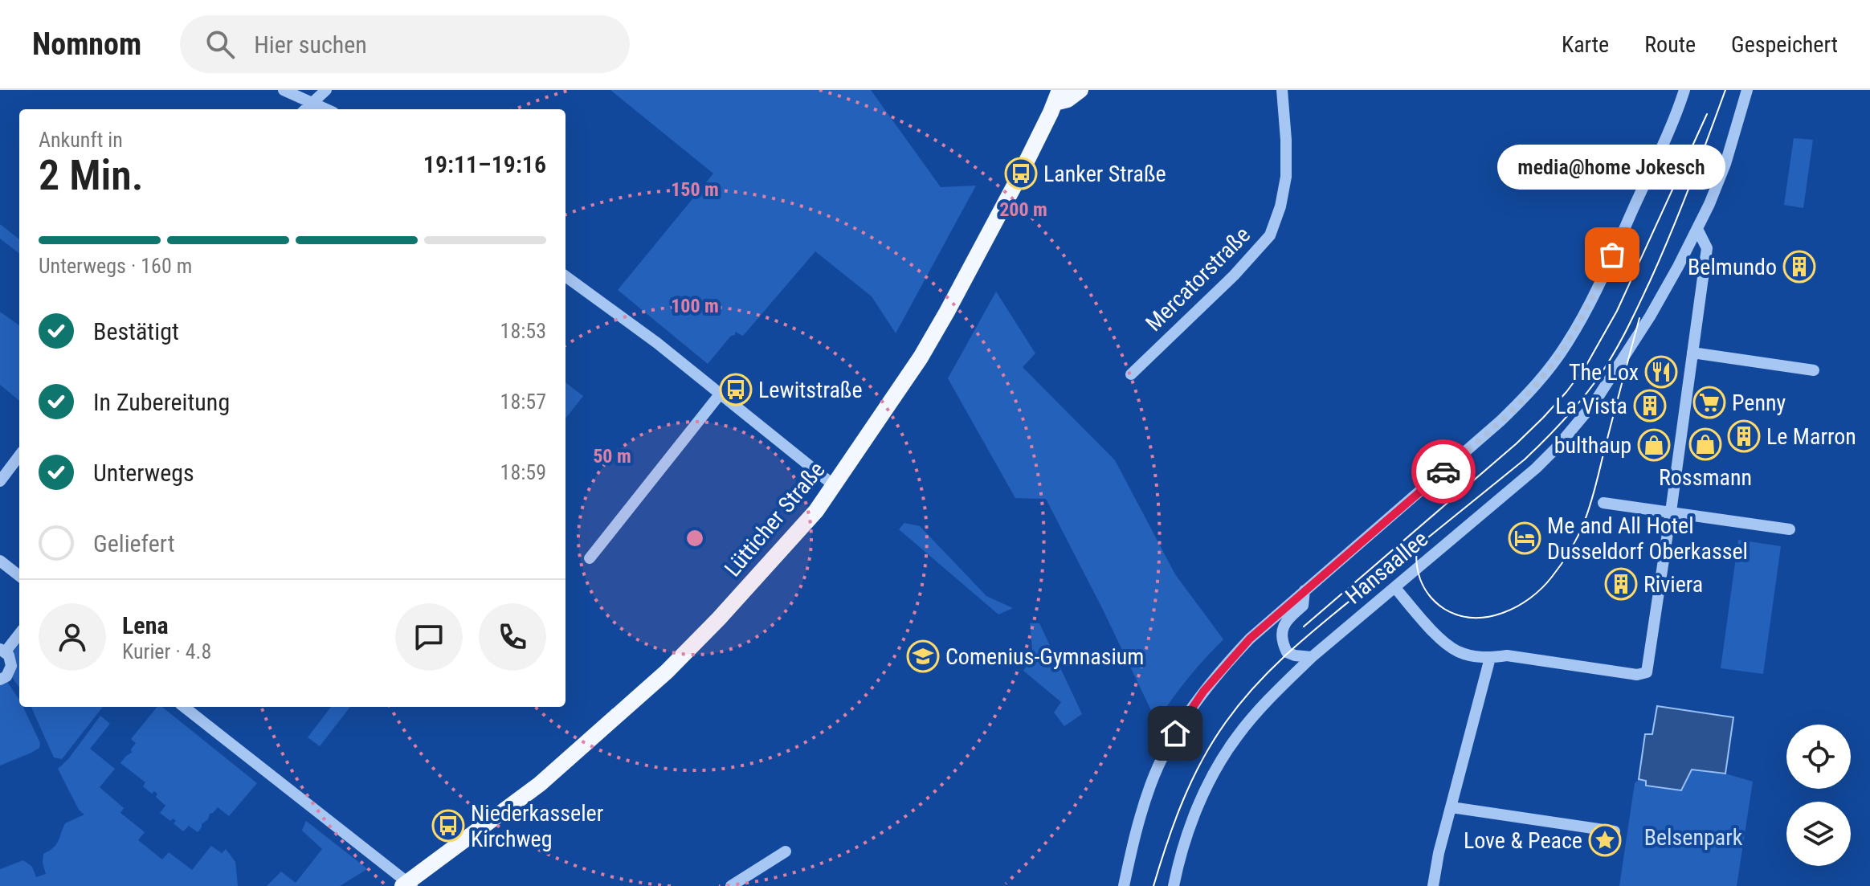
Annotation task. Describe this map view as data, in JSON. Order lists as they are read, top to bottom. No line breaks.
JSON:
{"streets":{"main road":["Lütticher Straße"],"street":["Mercatorstraße","Hansaallee"]},"parks":["Belsenpark"],"places":{"bus stop":["Lanker Straße","Lewitstraße","Niederkasseler Kirchweg"],"other":["media@home Jokesch"],"building":["Belmundo","La Vista","Le Marron","Riviera"],"restaurant":["The Lox"],"supermarket":["Penny"],"shop":["Rossmann","bulthaup"],"hotel":["Me and All Hotel Dusseldorf Oberkassel"],"school or university":["Comenius-Gymnasium"],"place":["Love & Peace"]},"page":{"header":"Nomnom","search":"Hier suchen","nav":["Karte","Route","Gespeichert"],"heading":["2 Min.","Ankunft in","19:11–19:16"],"panel":["Lena","Kurier · 4.8"],"bubble":"media@home Jokesch","bar":"Unterwegs · 160 m","list":[["Bestätigt","18:53"],["In Zubereitung","18:57"],["Unterwegs","18:59"],"Geliefert"]},"rings":["150 m","200 m","100 m","50 m"]}
